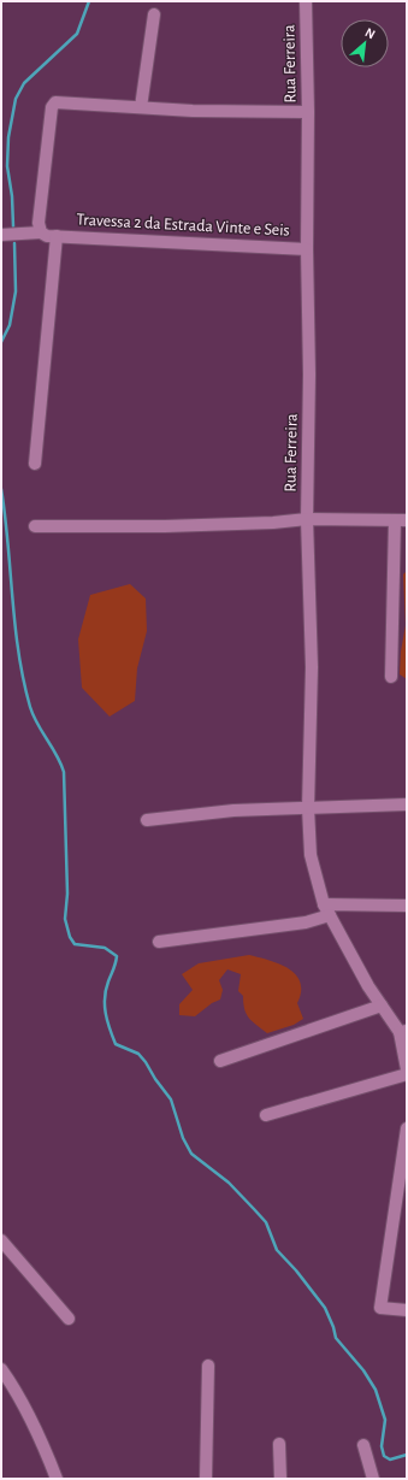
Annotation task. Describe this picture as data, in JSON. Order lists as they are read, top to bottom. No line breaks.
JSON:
{"streets":{"street":["Rua Ferreira","Travessa 2 da Estrada Vinte e Seis"]},"crossings":[["Rua Ferreira","Travessa 2 da Estrada Vinte e Seis"]],"north":"top right"}
